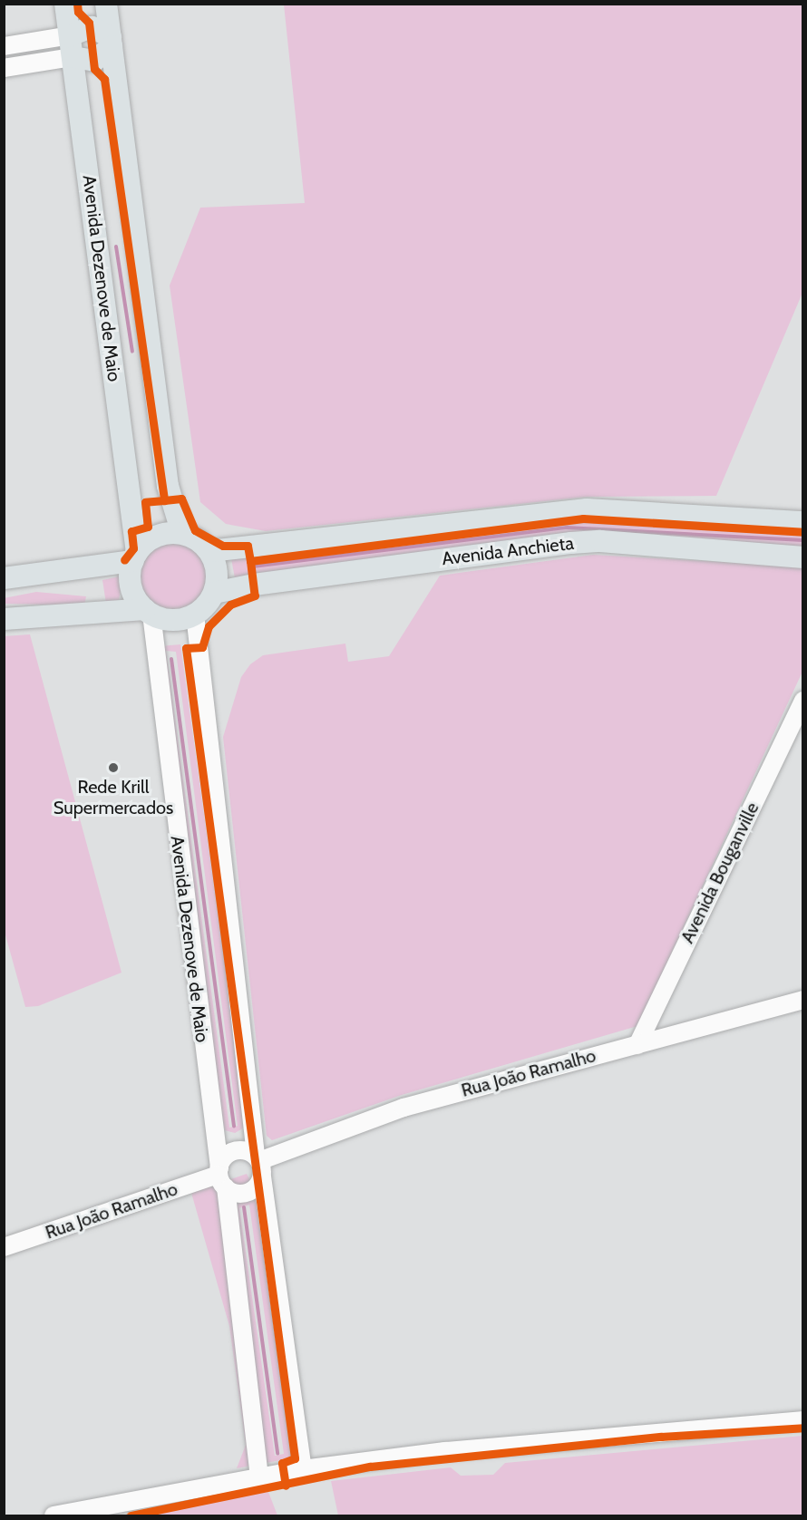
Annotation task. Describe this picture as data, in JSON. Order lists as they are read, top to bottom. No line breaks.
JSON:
{"streets":{"main road":["Avenida Dezenove de Maio","Avenida Anchieta"],"street":["Avenida Bouganville","Rua João Ramalho"]},"crossings":[["Avenida Dezenove de Maio","Avenida Anchieta"],["Avenida Dezenove de Maio","Rua João Ramalho"],["Avenida Bouganville","Rua João Ramalho"]],"places":["Rede Krill Supermercados"]}
